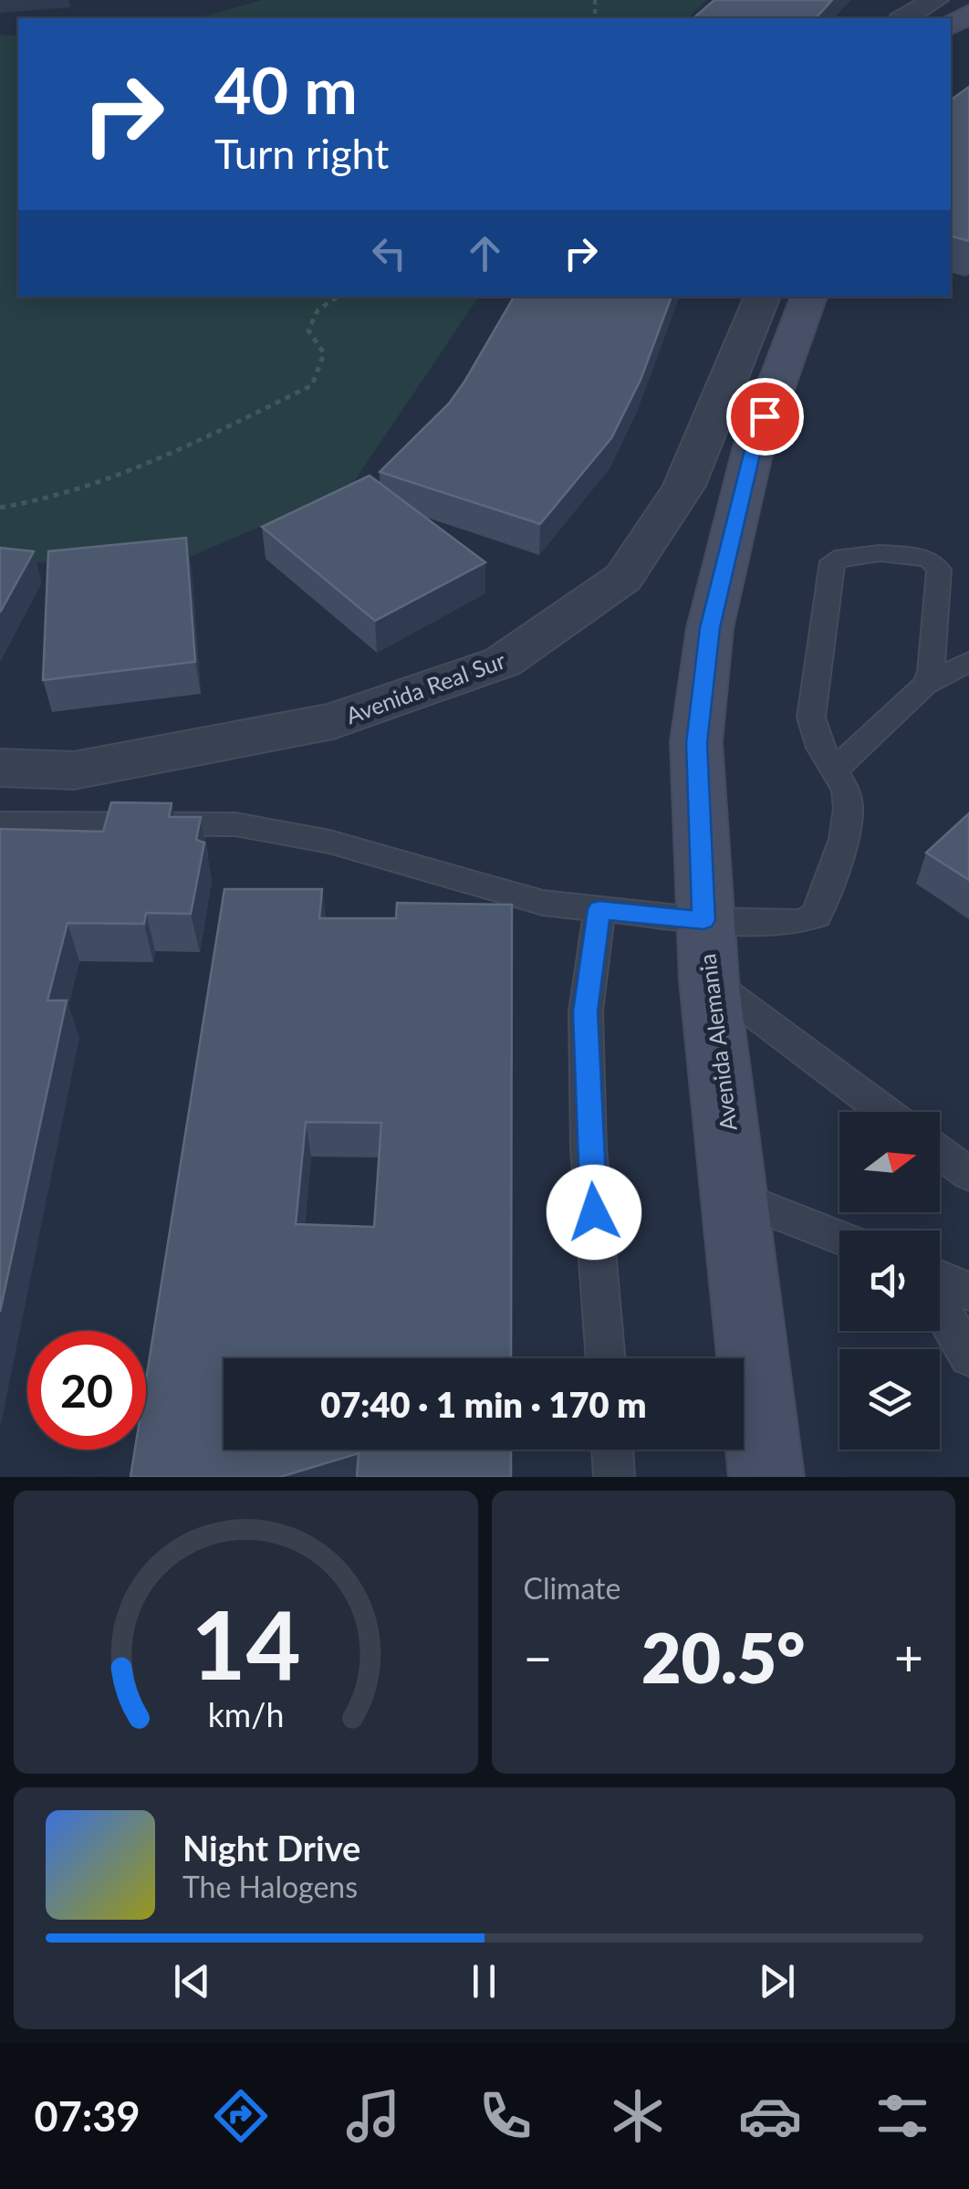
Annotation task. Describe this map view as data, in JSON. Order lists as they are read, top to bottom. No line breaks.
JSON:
{"streets":{"street":["Avenida Real Sur","Avenida Alemania"]},"north":"right","page":{"turn":["40 m","Turn right"],"limit":"20","trip":"07:40 · 1 min · 170 m","tile":"Climate","heat":["−","20.5°","+"],"song":["Night Drive","The Halogens"],"tabs":"07:39","gauge":["14","km/h"]}}
